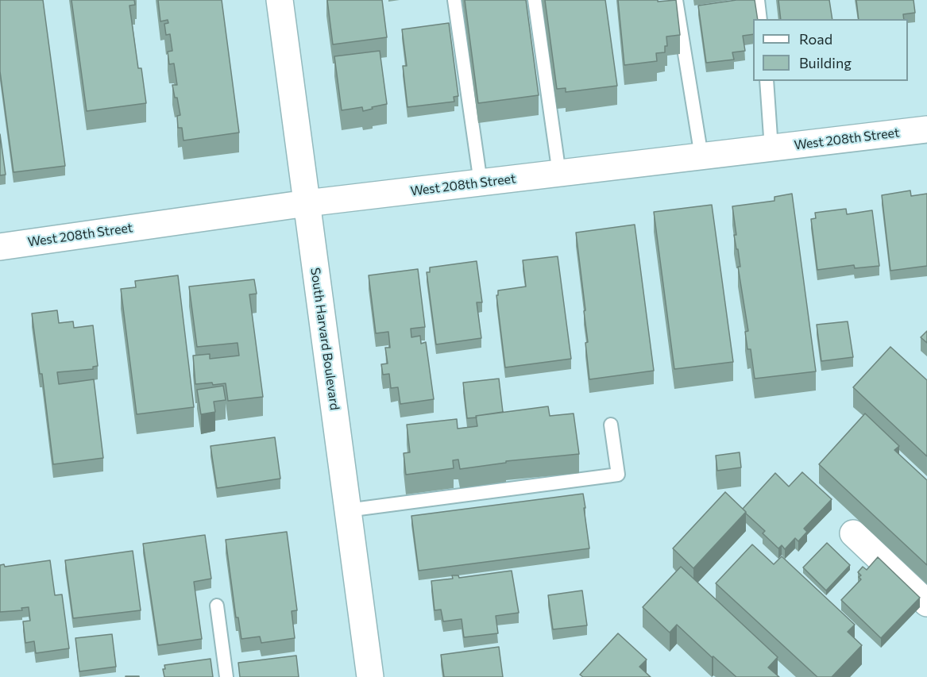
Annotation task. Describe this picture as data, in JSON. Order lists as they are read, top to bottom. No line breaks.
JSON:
{"streets":{"street":["West 208th Street","South Harvard Boulevard"]},"crossings":[["West 208th Street","South Harvard Boulevard"]],"legend":["Road","Building"]}
